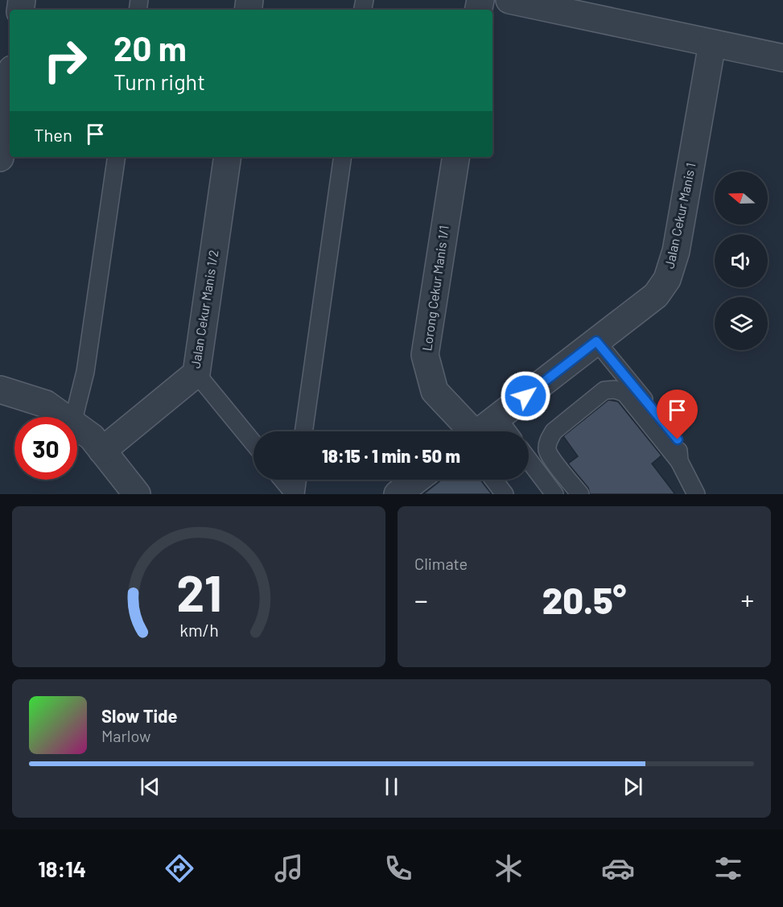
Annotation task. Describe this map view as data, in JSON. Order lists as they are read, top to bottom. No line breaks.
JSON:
{"streets":{"street":["Jalan Cekur Manis 1","Lorong Cekur Manis 1/1","Jalan Cekur Manis 1/2"]},"north":"left","page":{"turn":["20 m","Turn right"],"then":"Then","limit":"30","trip":"18:15 · 1 min · 50 m","tile":"Climate","heat":["−","20.5°","+"],"song":["Slow Tide","Marlow"],"tabs":"18:14","gauge":["21","km/h"]}}
